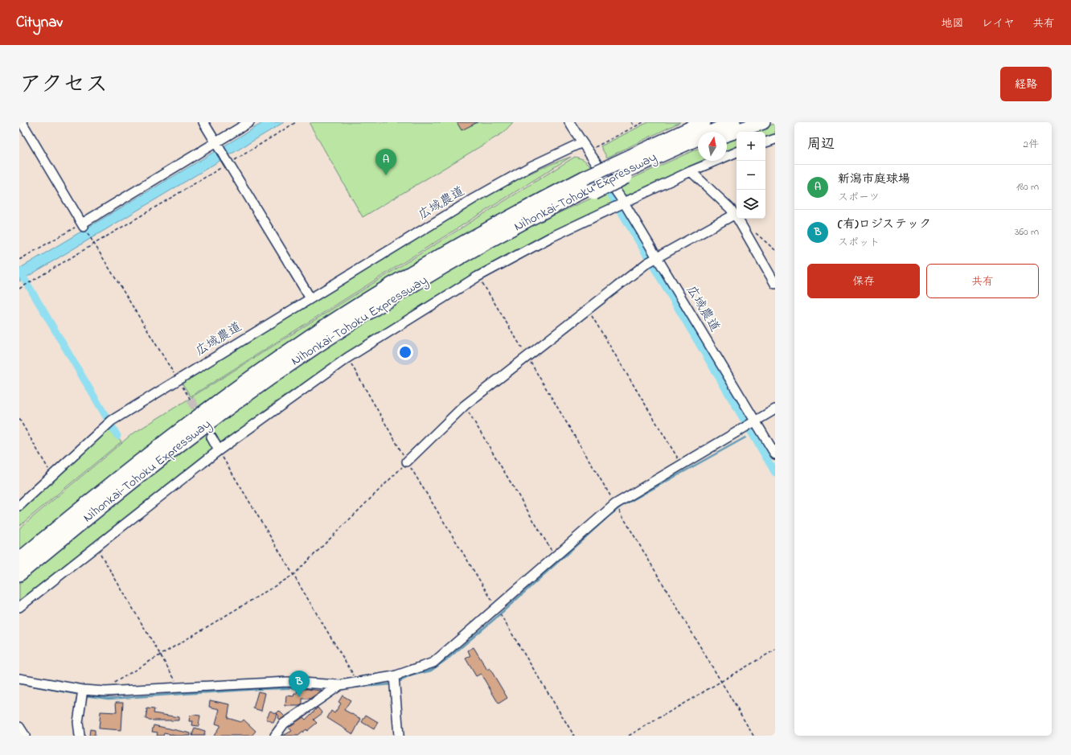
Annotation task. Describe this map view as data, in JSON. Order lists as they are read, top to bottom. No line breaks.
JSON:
{"streets":{"highway":["Nihonkai-Tohoku Expressway"],"street":["広域農道"]},"north":"top","page":{"header":"Citynav","nav":["地図","レイヤ","共有"],"title":"アクセス","buttons":["経路",["保存","共有"]],"heading":["周辺","2件"],"map_buttons":["+","−"],"pins":["A","B"],"list":[{"mark":"A","name":"新潟市庭球場","note":"スポーツ","value":"180 m"},{"mark":"B","name":"(有)ロジステック","note":"スポット","value":"360 m"}]}}
